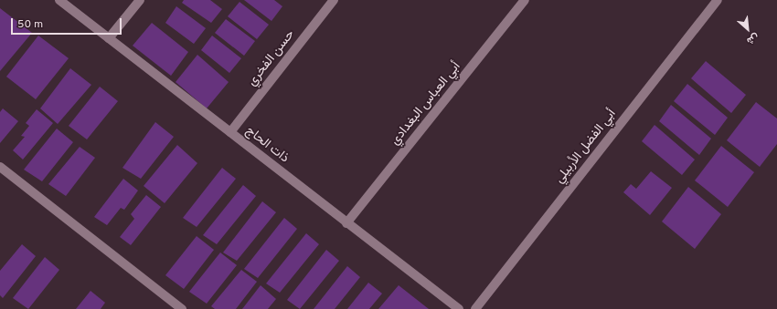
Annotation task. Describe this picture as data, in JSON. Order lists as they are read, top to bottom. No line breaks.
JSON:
{"streets":{"street":["حسن الفخري","أبي العباس البغدادي","ذات الحاج","أبي الفضل الأربيلي"]},"crossings":[["حسن الفخري","ذات الحاج"],["أبي العباس البغدادي","ذات الحاج"]],"scale_bar":"50 m","north":"bottom right"}
